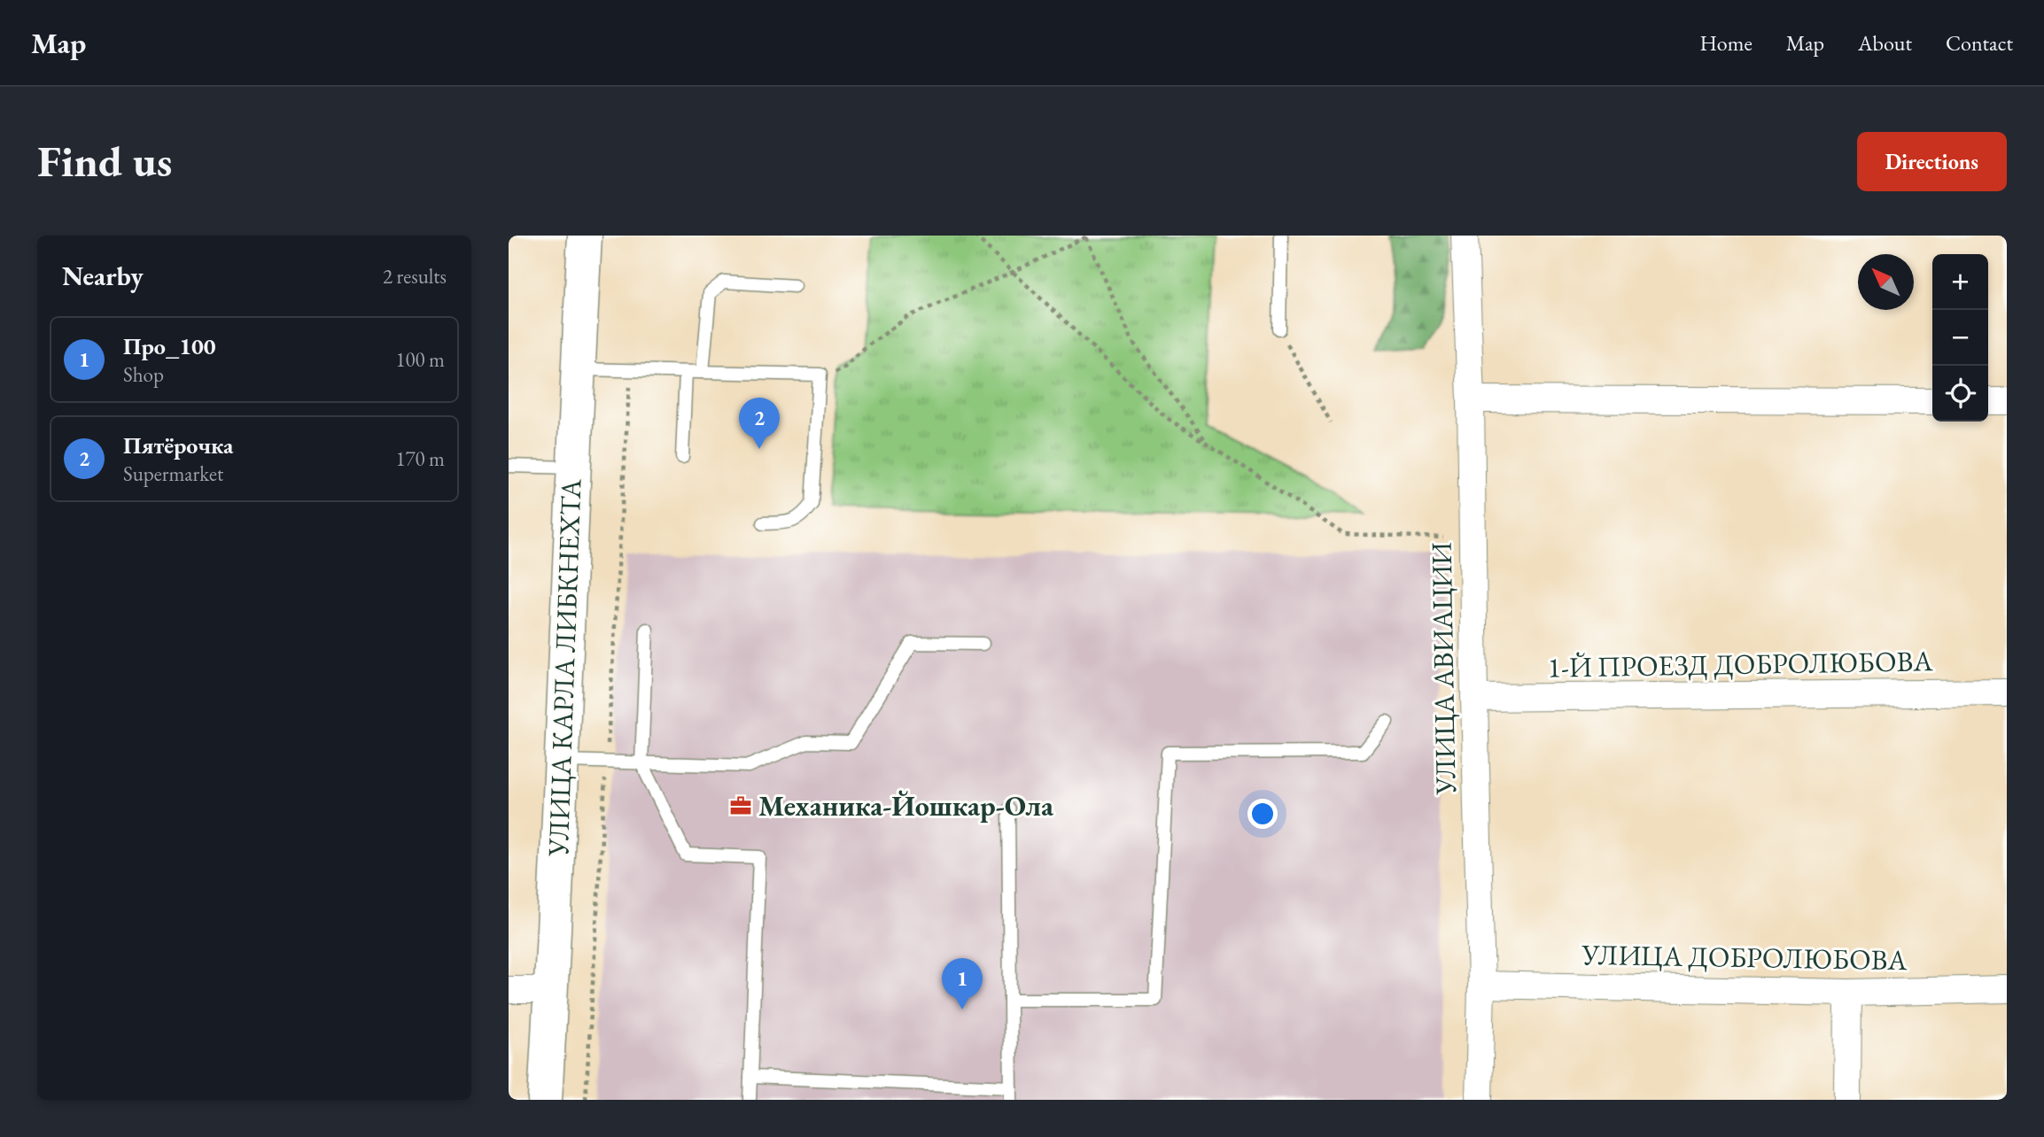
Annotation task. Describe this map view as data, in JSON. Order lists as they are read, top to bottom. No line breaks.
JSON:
{"streets":{"main road":["УЛИЦА КАРЛА ЛИБКНЕХТА"],"street":["1-Й ПРОЕЗД ДОБРОЛЮБОВА","УЛИЦА АВИАЦИИ","УЛИЦА ДОБРОЛЮБОВА"]},"crossings":[["1-Й ПРОЕЗД ДОБРОЛЮБОВА","УЛИЦА АВИАЦИИ"],["УЛИЦА АВИАЦИИ","УЛИЦА ДОБРОЛЮБОВА"]],"places":{"office":["Механика-Йошкар-Ола"]},"north":"top left","page":{"header":"Map","nav":["Home","Map","About","Contact"],"buttons":"Directions","title":"Find us","heading":["Nearby","2 results"],"map_buttons":["+","−"],"list":[{"mark":"1","name":"Про_100","note":"Shop","value":"100 m"},{"mark":"2","name":"Пятёрочка","note":"Supermarket","value":"170 m"}],"pins":["2","1"]}}
